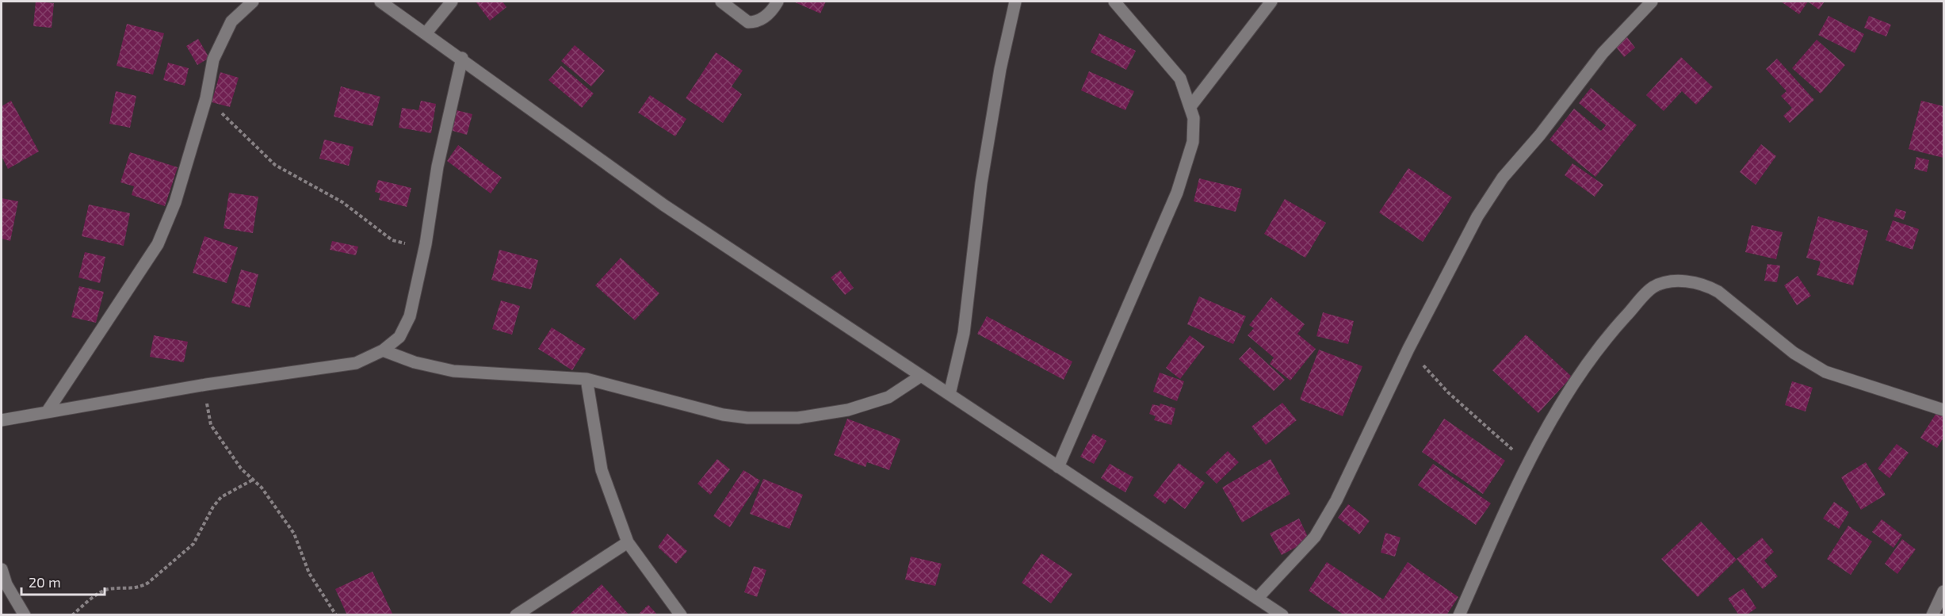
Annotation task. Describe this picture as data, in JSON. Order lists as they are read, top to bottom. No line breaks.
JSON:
{"scale_bar":"20 m"}
